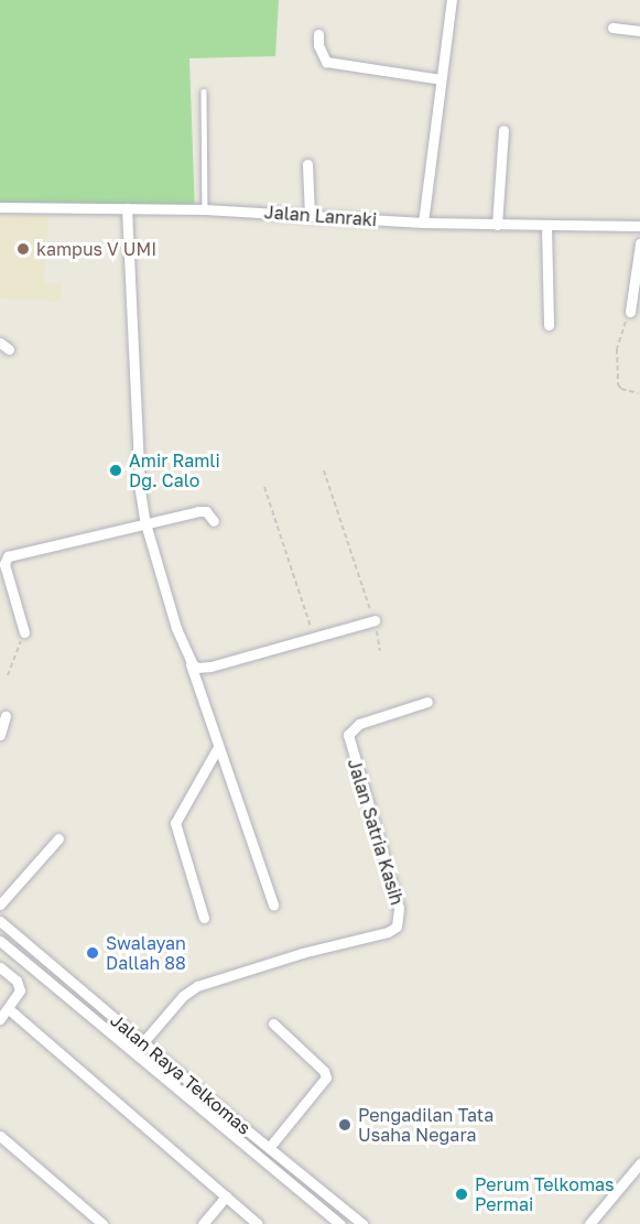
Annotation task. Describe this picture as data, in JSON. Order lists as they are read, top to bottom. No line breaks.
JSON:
{"streets":{"street":["Jalan Lanraki","Jalan Satria Kasih","Jalan Raya Telkomas"]},"crossings":[["Jalan Satria Kasih","Jalan Raya Telkomas"]],"places":["kampus V UMI","Amir Ramli Dg. Calo","Swalayan Dallah 88","Pengadilan Tata Usaha Negara","Perum Telkomas Permai"]}
